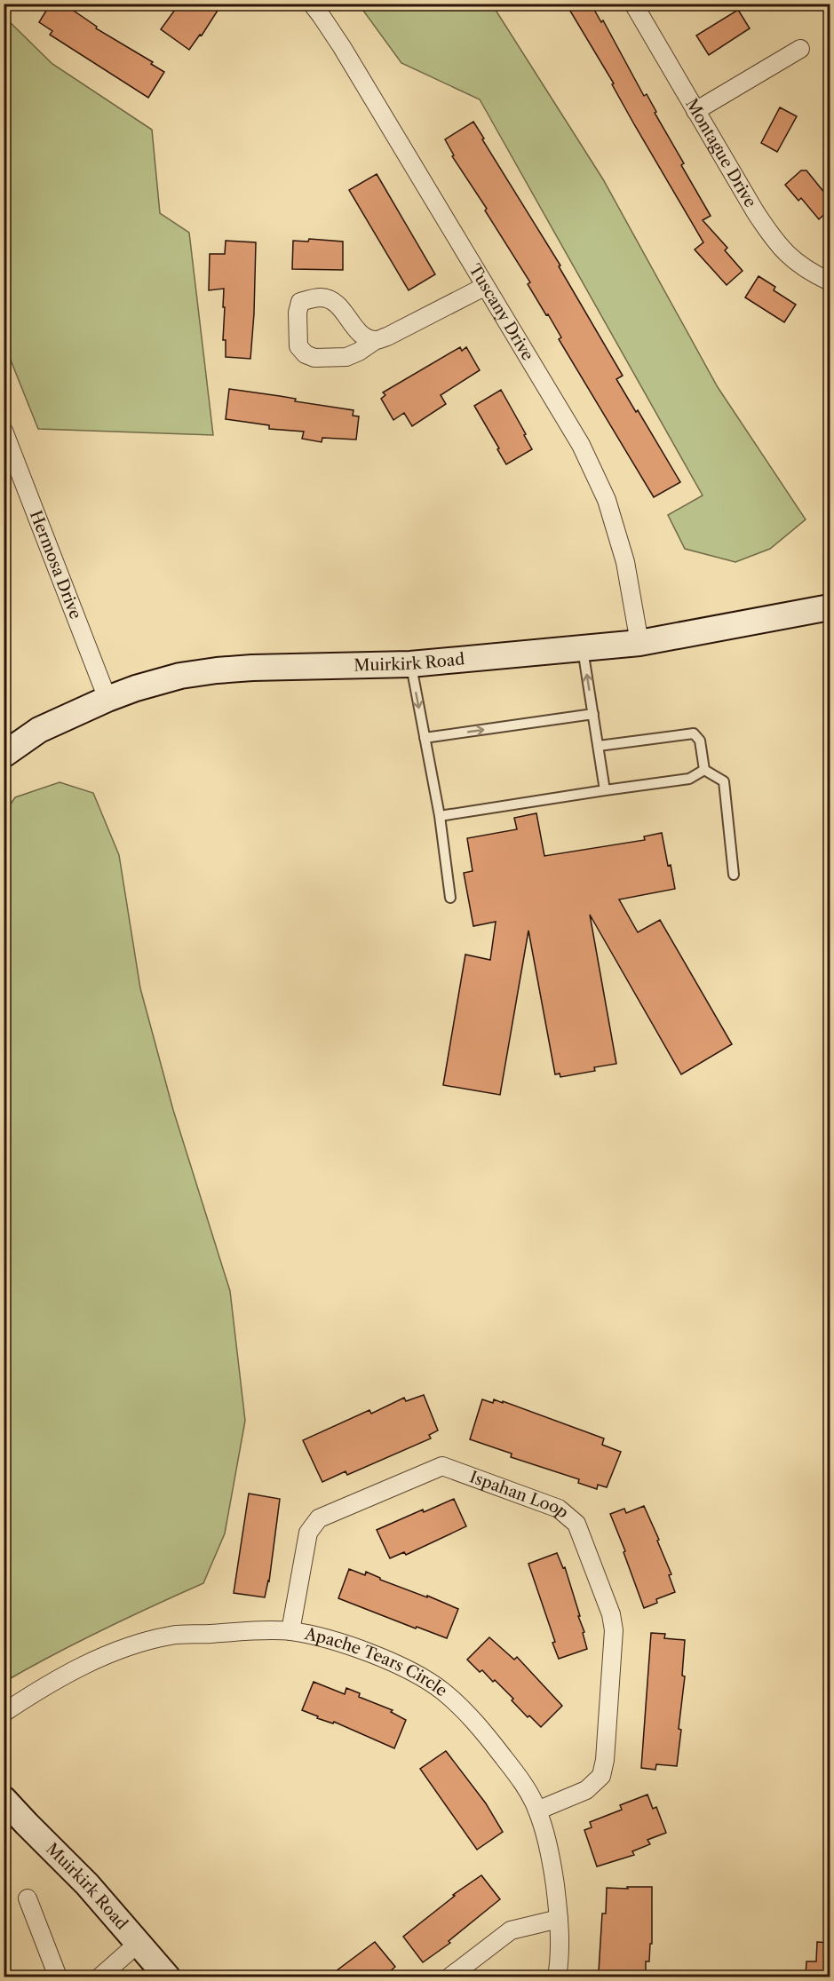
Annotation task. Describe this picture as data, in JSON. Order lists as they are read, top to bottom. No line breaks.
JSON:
{"streets":{"main road":["Muirkirk Road"],"street":["Montague Drive","Tuscany Drive","Hermosa Drive","Ispahan Loop","Apache Tears Circle"]},"crossings":[["Tuscany Drive","Muirkirk Road"],["Hermosa Drive","Muirkirk Road"],["Ispahan Loop","Apache Tears Circle"]]}
